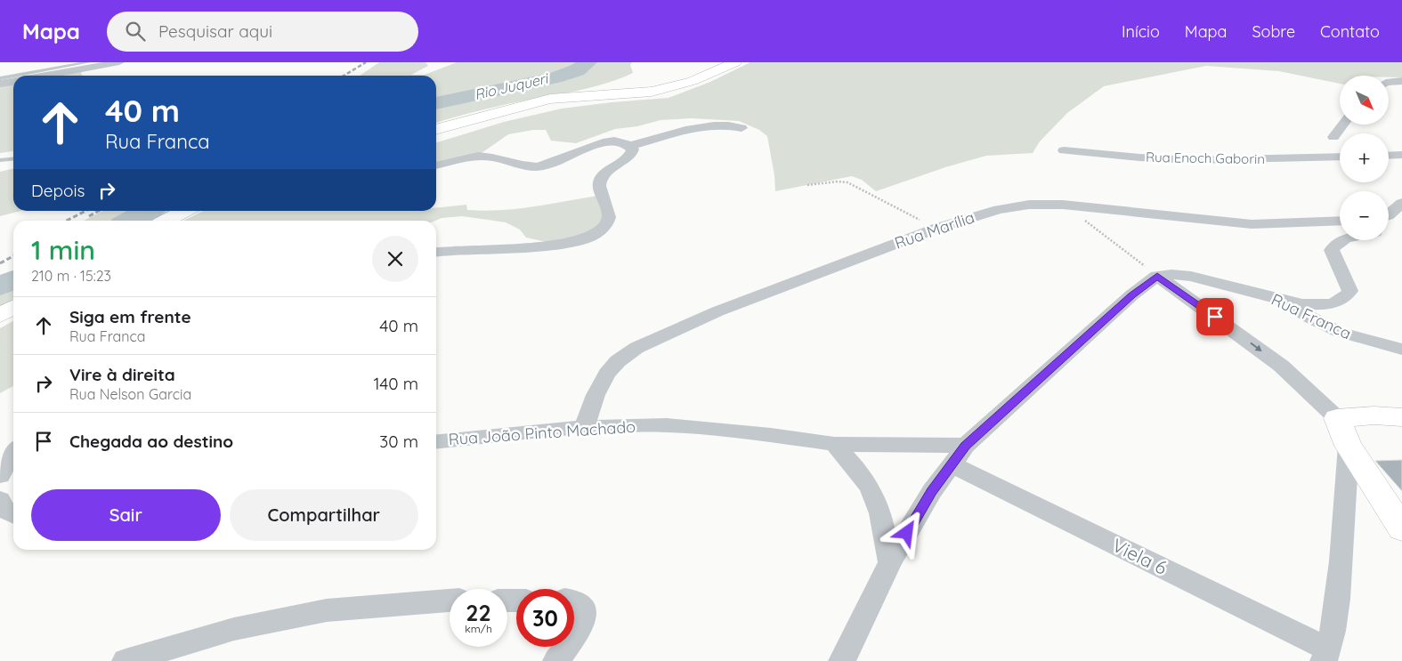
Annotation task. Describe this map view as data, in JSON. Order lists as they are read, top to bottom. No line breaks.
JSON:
{"streets":{"street":["Rua Enoch Gaborin","Rua Marília","Rua Franca","Rua João Pinto Machado","Viela 6"]},"crossings":[["Rua Marília","Rua João Pinto Machado"],["Rua João Pinto Machado","Viela 6"]],"water":["Rio Juqueri"],"north":"bottom right","page":{"header":"Mapa","search":"Pesquisar aqui","nav":["Início","Mapa","Sobre","Contato"],"map_buttons":["+","−"],"turn":["40 m","Rua Franca"],"then":"Depois","heading":["1 min","210 m · 15:23"],"list":[{"name":"Siga em frente","note":"Rua Franca","value":"40 m"},{"name":"Vire à direita","note":"Rua Nelson Garcia","value":"140 m"},{"name":"Chegada ao destino","value":"30 m"}],"buttons":["Sair","Compartilhar"],"speed":"22 km/h","limit":"30"}}
